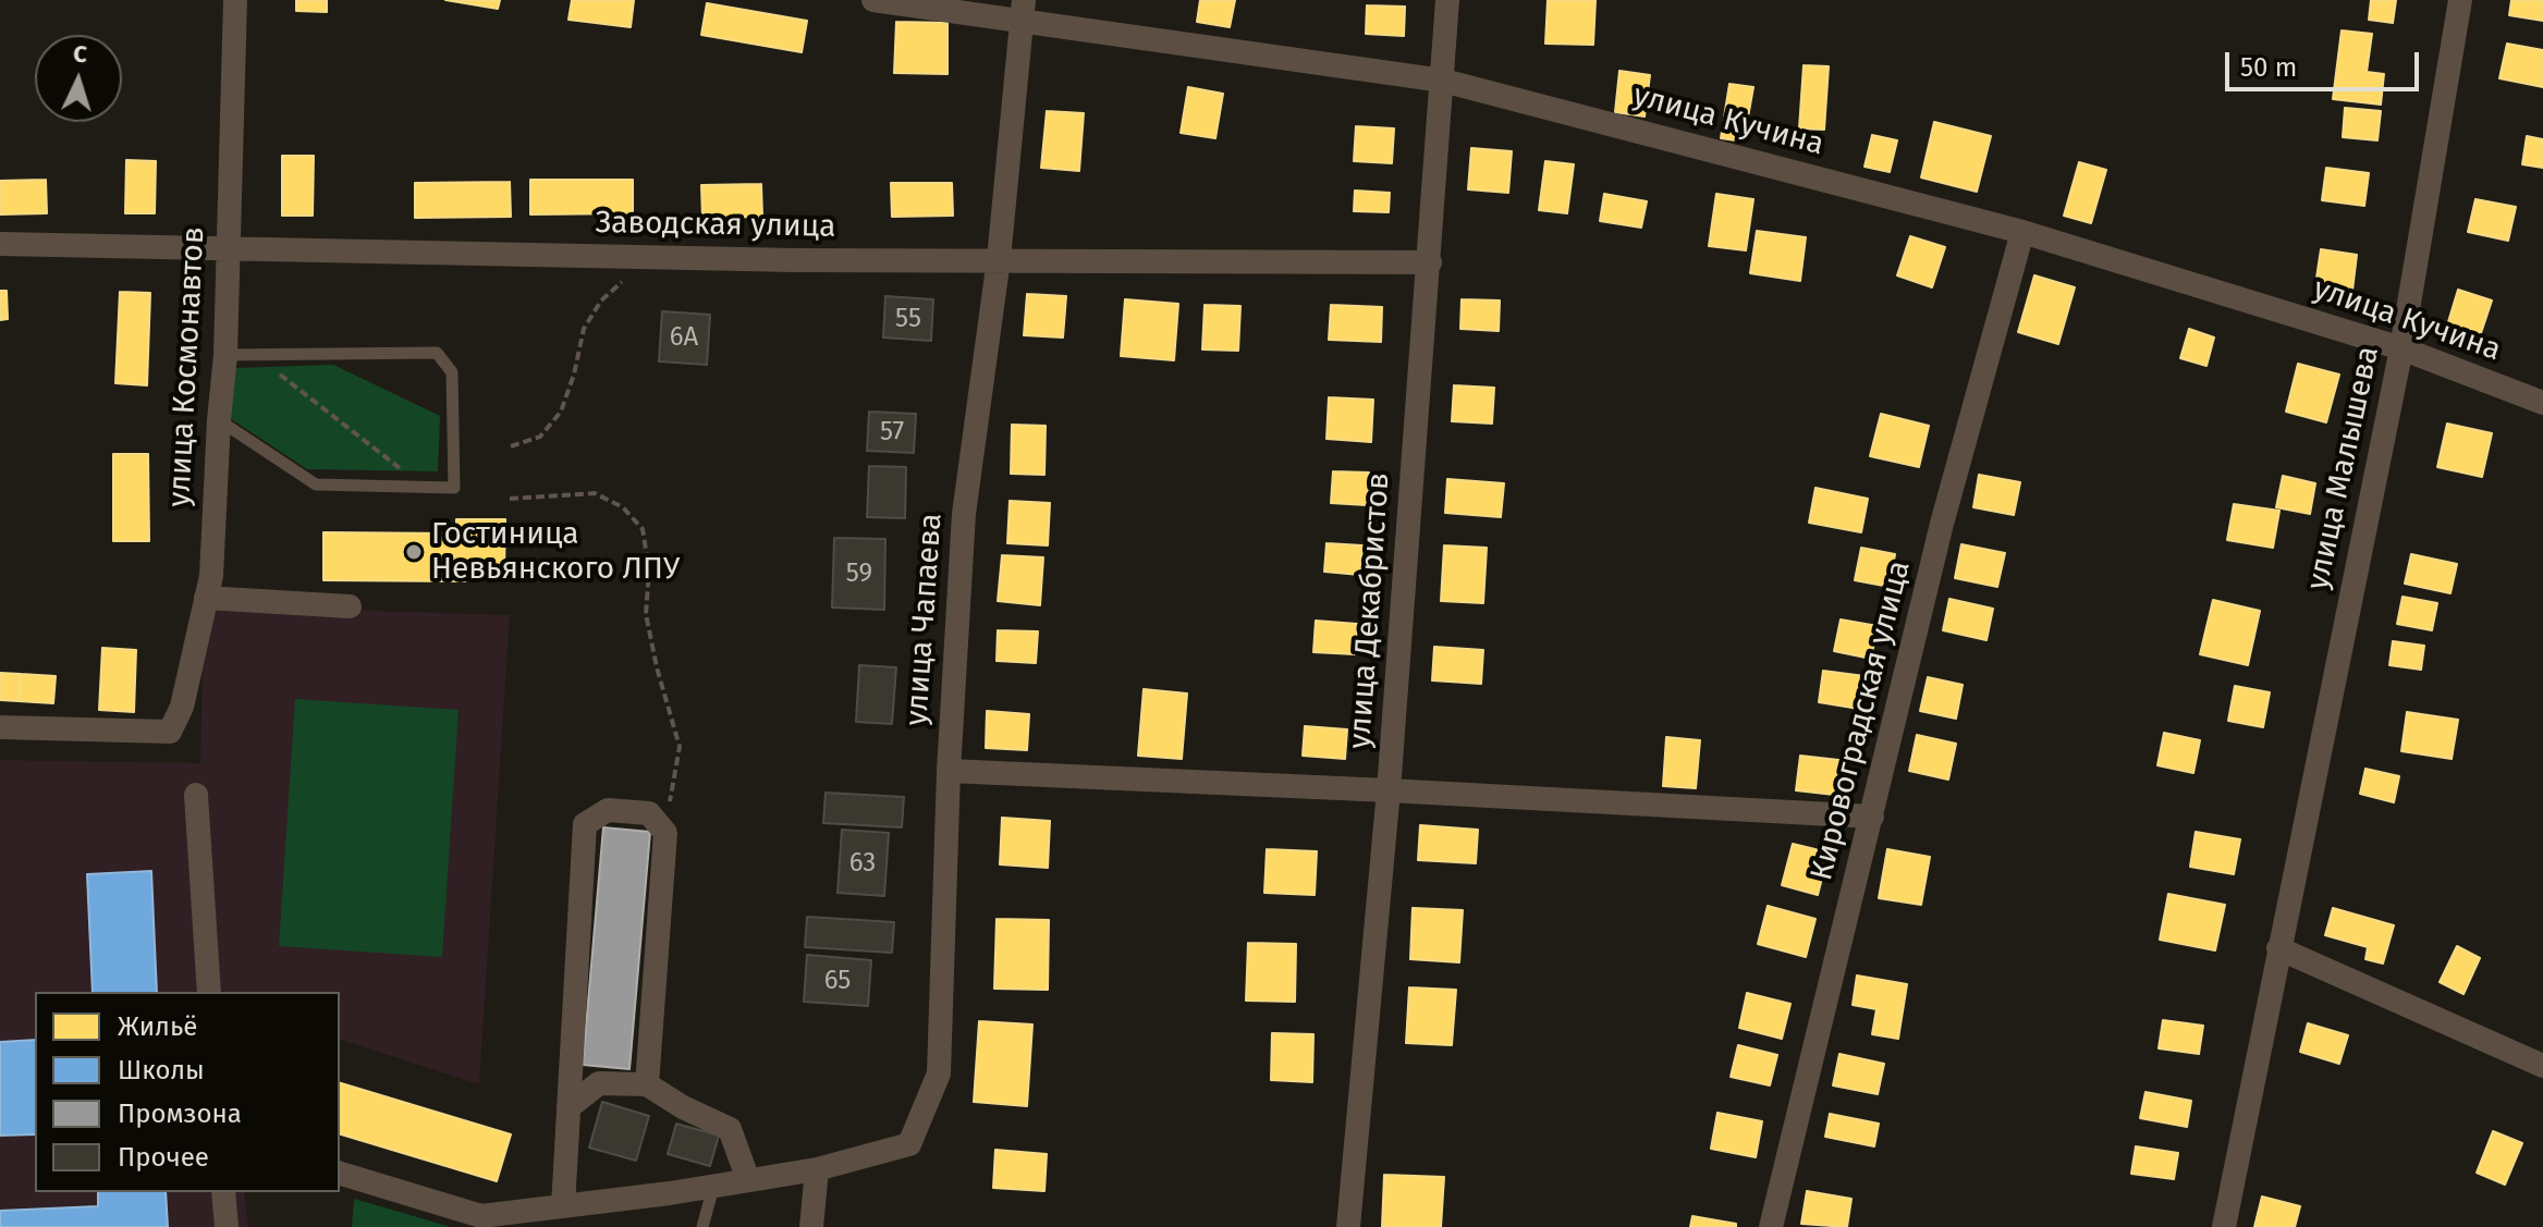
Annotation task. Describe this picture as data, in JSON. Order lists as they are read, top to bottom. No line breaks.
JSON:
{"streets":{"street":["улица Кучина","Заводская улица","улица Космонавтов","улица Малышева","улица Декабристов","улица Чапаева","Кировоградская улица"]},"crossings":[["улица Кучина","улица Малышева"],["улица Кучина","улица Декабристов"],["улица Кучина","улица Чапаева"],["улица Кучина","Кировоградская улица"],["Заводская улица","улица Космонавтов"],["Заводская улица","улица Декабристов"],["Заводская улица","улица Чапаева"]],"places":["Гостиница Невьянского ЛПУ"],"house_numbers":["55","6А","57","59","63","65"],"legend":["Жильё","Школы","Промзона","Прочее"],"scale_bar":"50 m","north":"top"}
